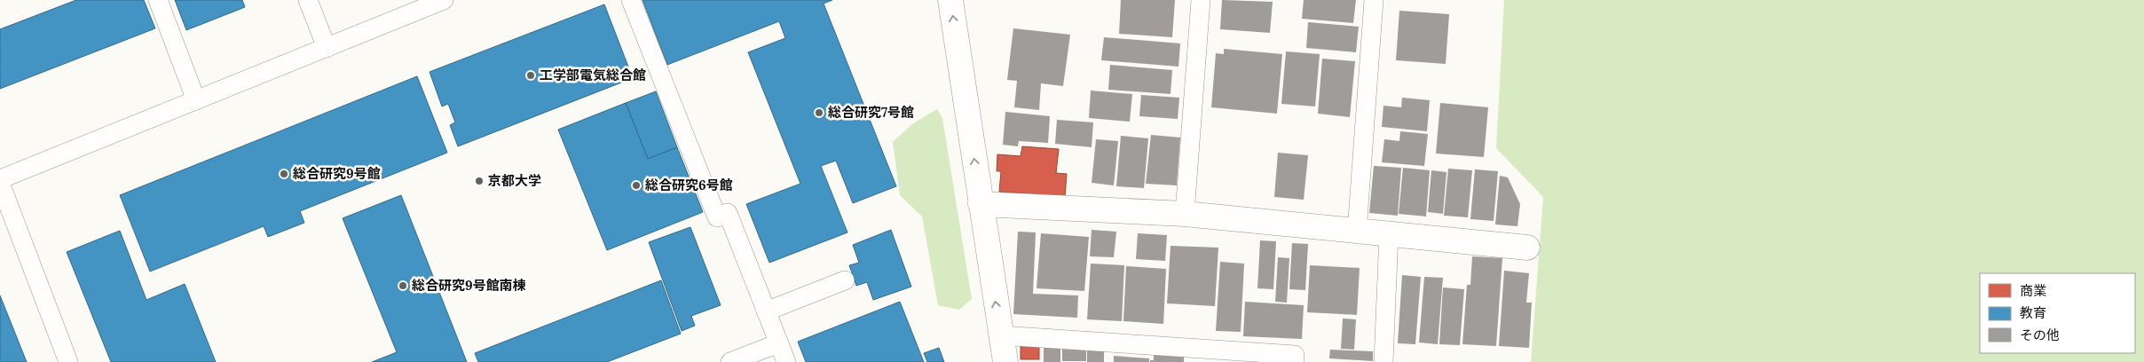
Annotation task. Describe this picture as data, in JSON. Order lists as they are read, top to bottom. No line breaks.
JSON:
{"places":["工学部電気総合館","総合研究7号館","総合研究9号館","京都大学","総合研究6号館","総合研究9号館南棟"],"legend":["商業","教育","その他"]}
